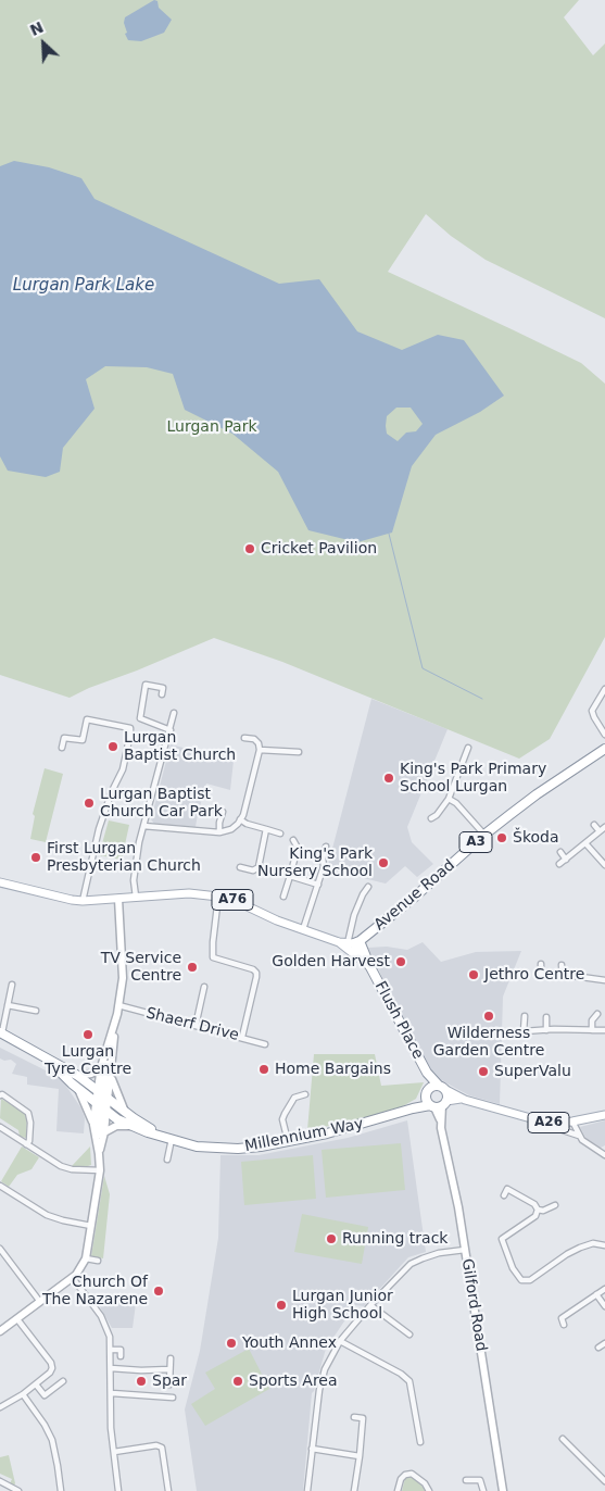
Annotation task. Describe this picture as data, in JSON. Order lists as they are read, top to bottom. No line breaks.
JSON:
{"streets":{"highway":["A3","Avenue Road","Flush Place","Millennium Way"],"main road":["A76","A26"],"street":["Shaerf Drive","Gilford Road"]},"crossings":[["Avenue Road","A76"],["Avenue Road","Flush Place"],["A76","Flush Place"],["Flush Place","A26"],["Flush Place","Millennium Way"],["Flush Place","Gilford Road"],["A26","Millennium Way"],["A26","Gilford Road"],["Millennium Way","Gilford Road"]],"water":["Lurgan Park Lake"],"parks":["Lurgan Park"],"places":["Cricket Pavilion","Lurgan Baptist Church","King's Park Primary School Lurgan","Lurgan Baptist Church Car Park","Škoda","First Lurgan Presbyterian Church","King's Park Nursery School","Golden Harvest","TV Service Centre","Jethro Centre","Wilderness Garden Centre","Lurgan Tyre Centre","Home Bargains","SuperValu","Running track","Church Of The Nazarene","Lurgan Junior High School","Youth Annex","Spar","Sports Area"],"north":"top left"}
